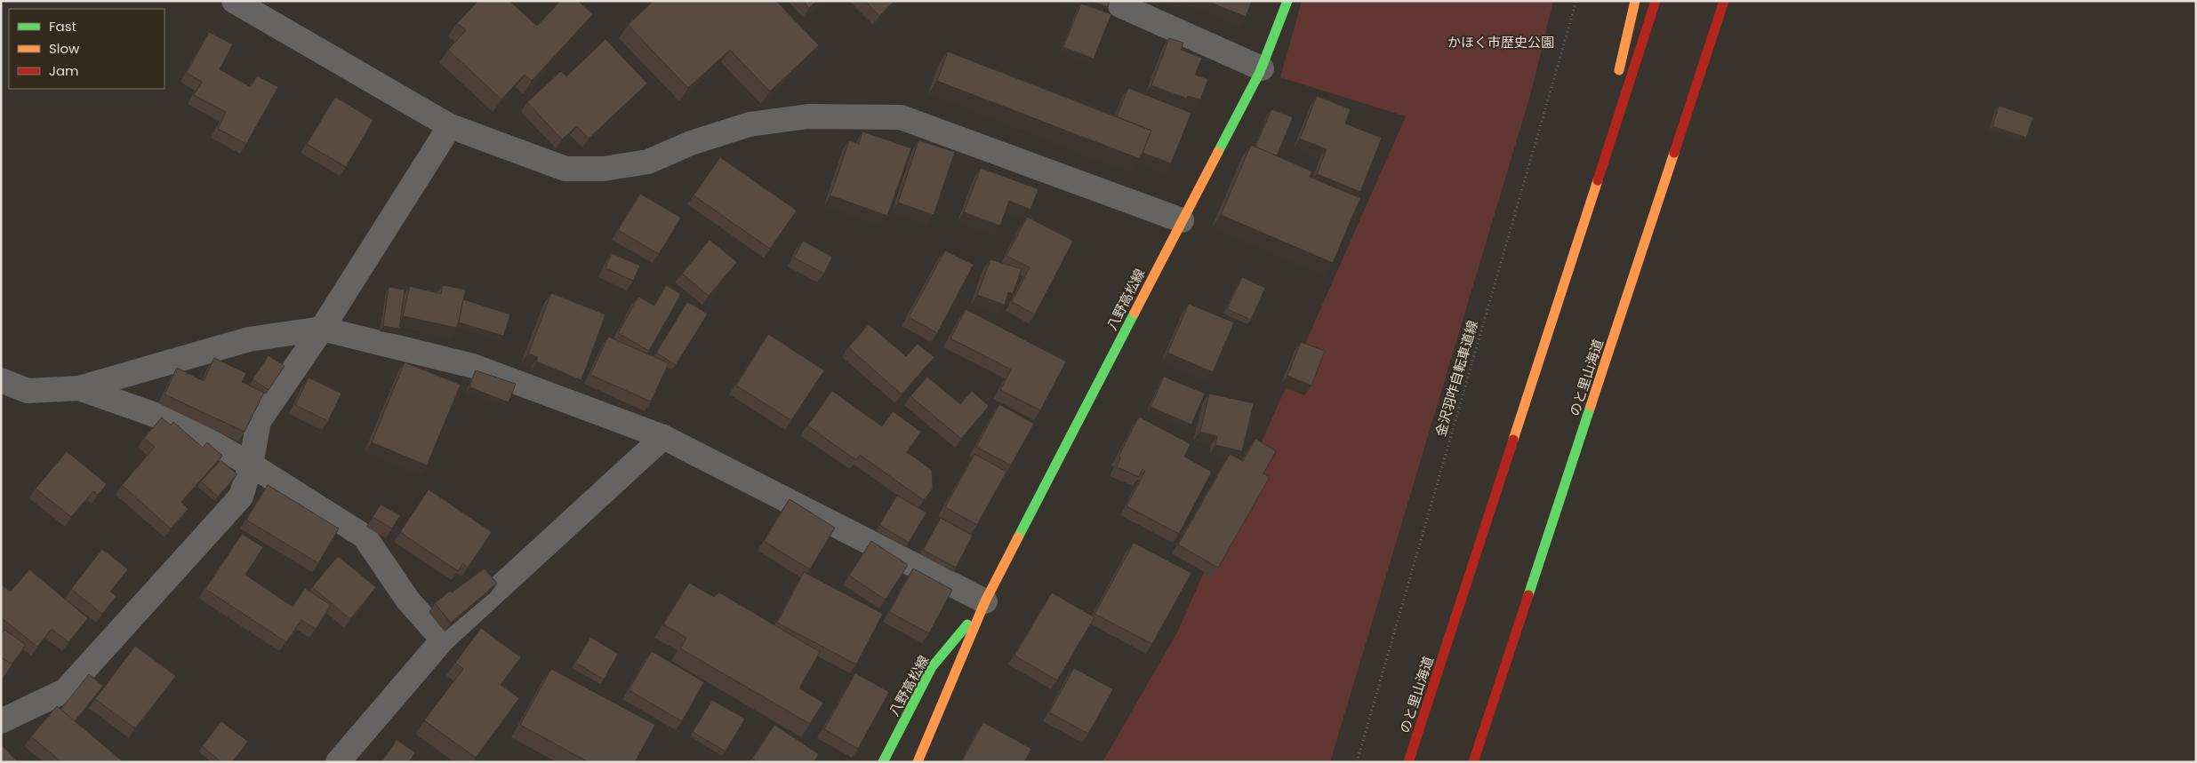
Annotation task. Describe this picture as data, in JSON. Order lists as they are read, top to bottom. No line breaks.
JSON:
{"streets":{"main road":["八野高松線","のと里山海道"],"path":["金沢羽咋自転車道線"]},"parks":["かほく市歴史公園"],"legend":["Fast","Slow","Jam"]}
